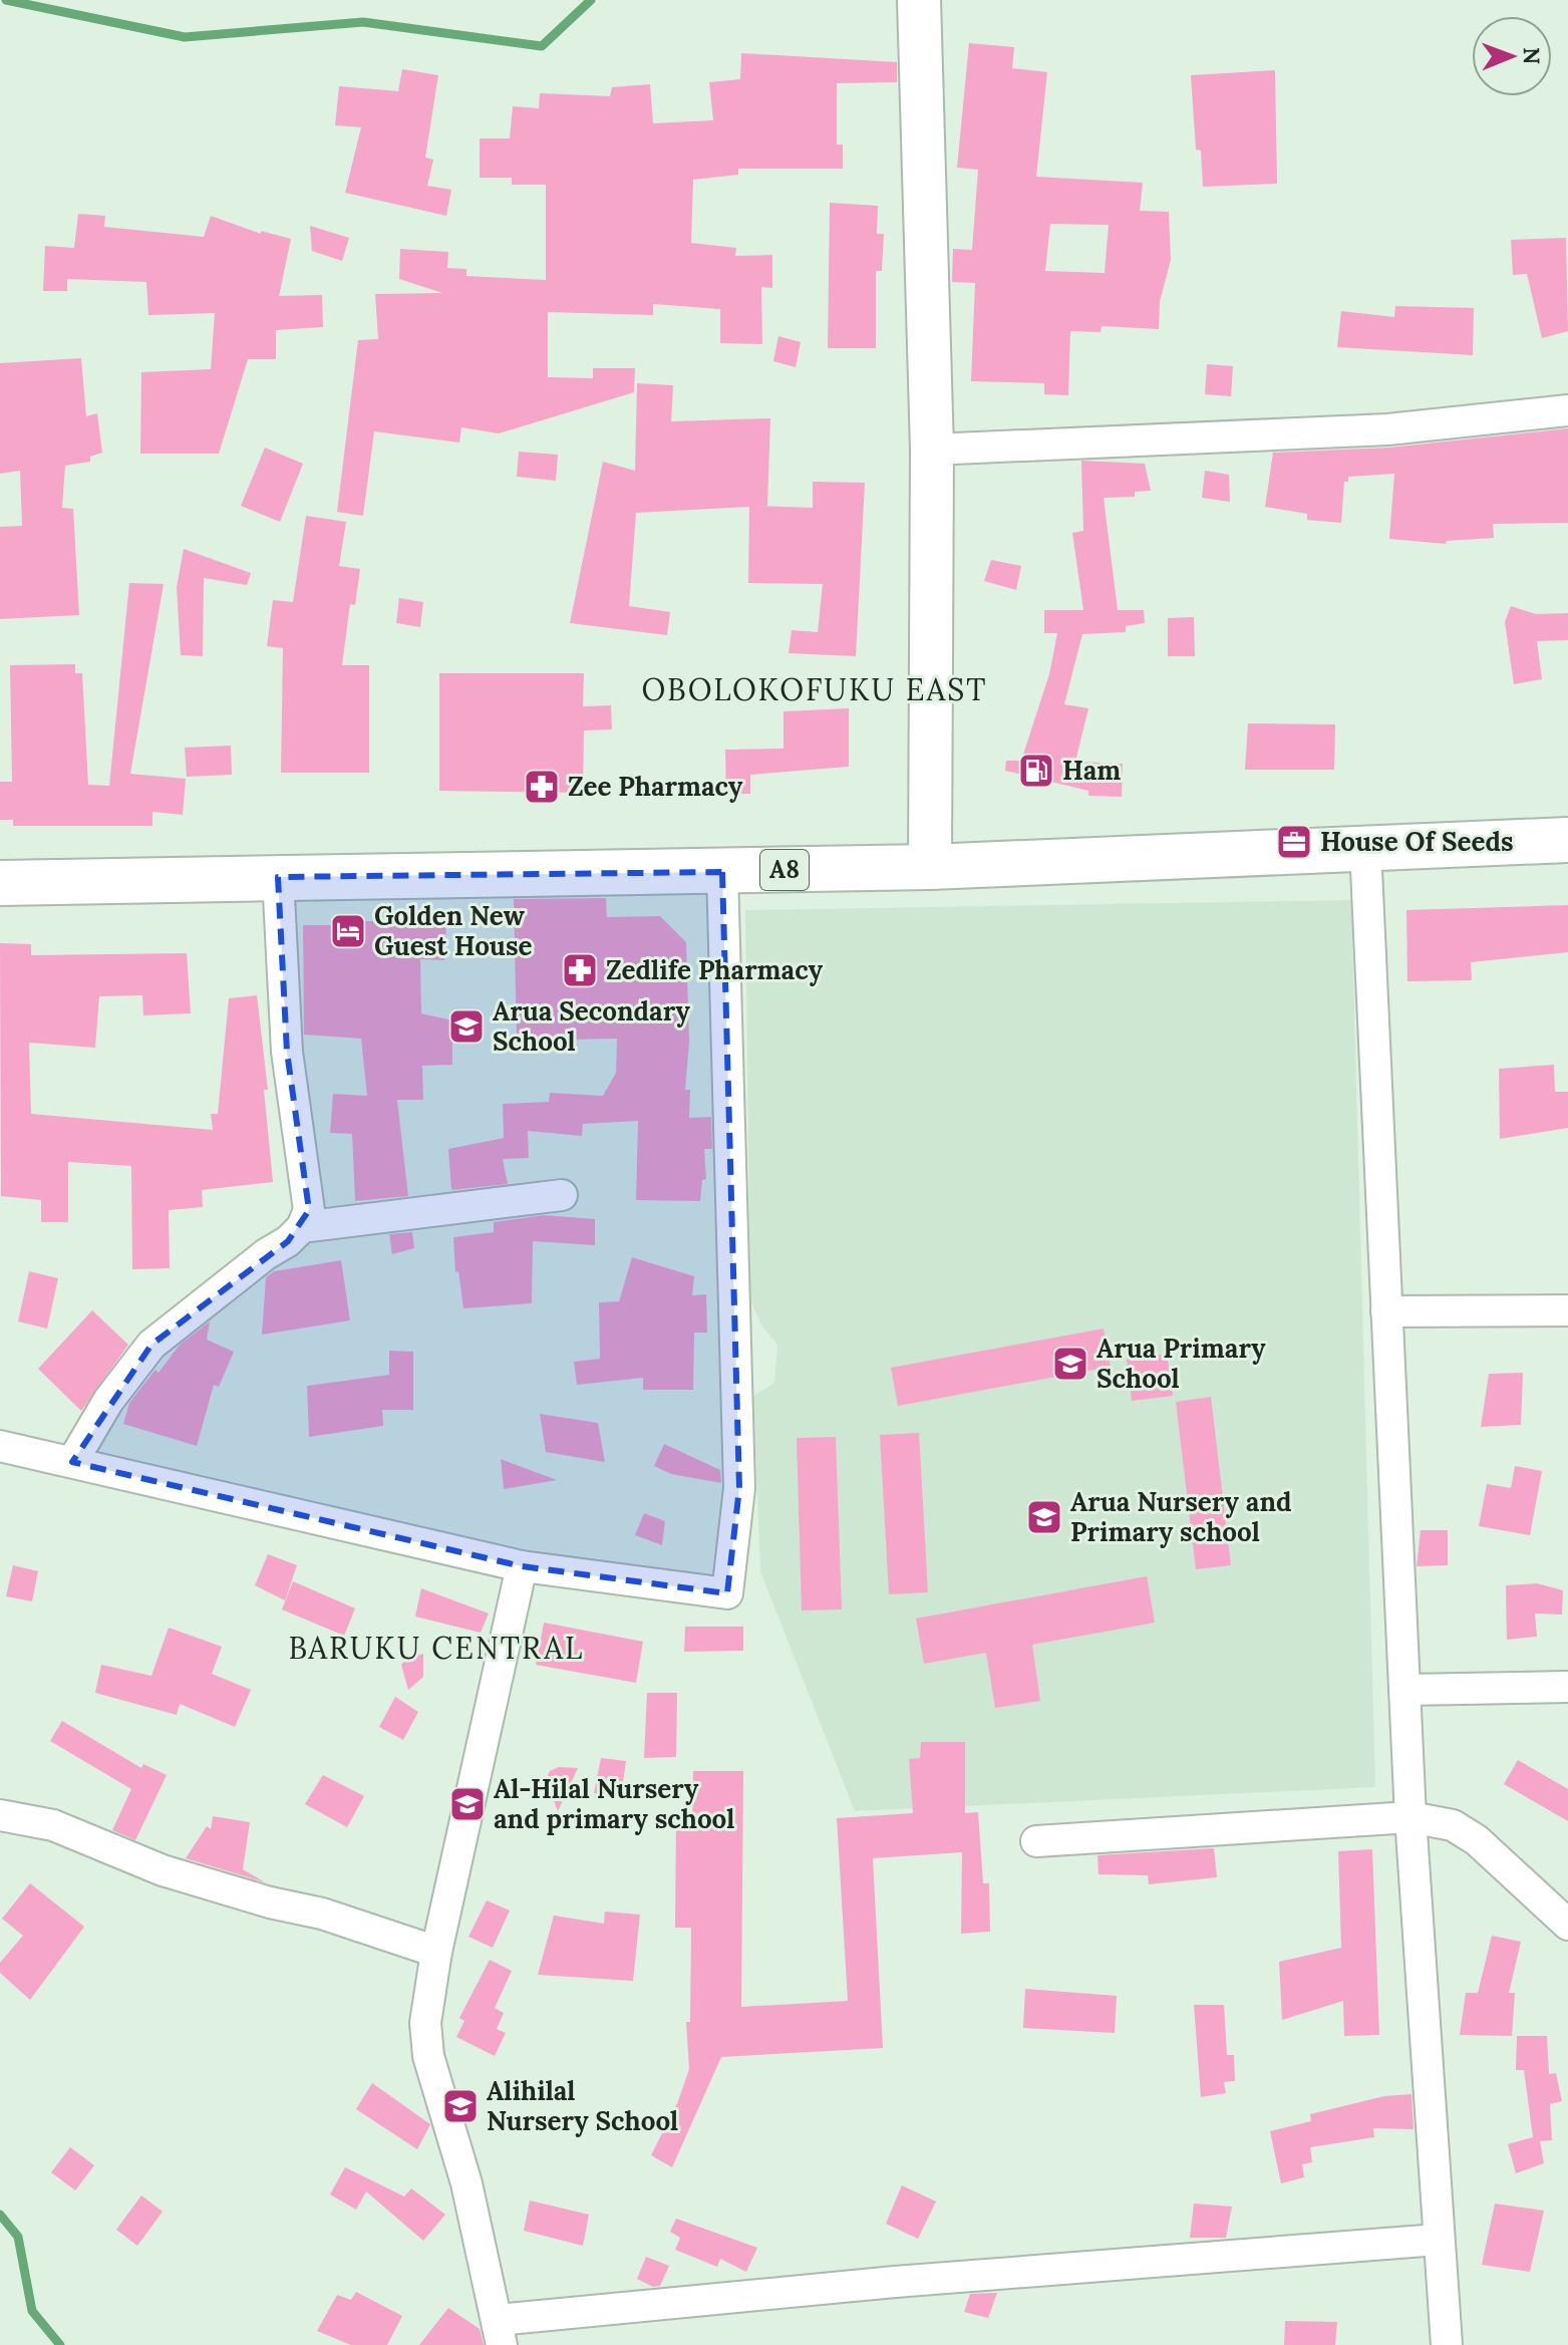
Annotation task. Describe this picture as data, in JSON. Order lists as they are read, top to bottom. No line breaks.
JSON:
{"streets":{"main road":["A8"]},"districts":["OBOLOKOFUKU EAST","BARUKU CENTRAL"],"places":{"fuel station":["Ham"],"pharmacy":["Zee Pharmacy","Zedlife Pharmacy"],"office":["House Of Seeds"],"hotel":["Golden New Guest House"],"school or university":["Arua Secondary School","Arua Primary School","Arua Nursery and Primary school","Al-Hilal Nursery and primary school","Alihilal Nursery School"]},"north":"right"}
